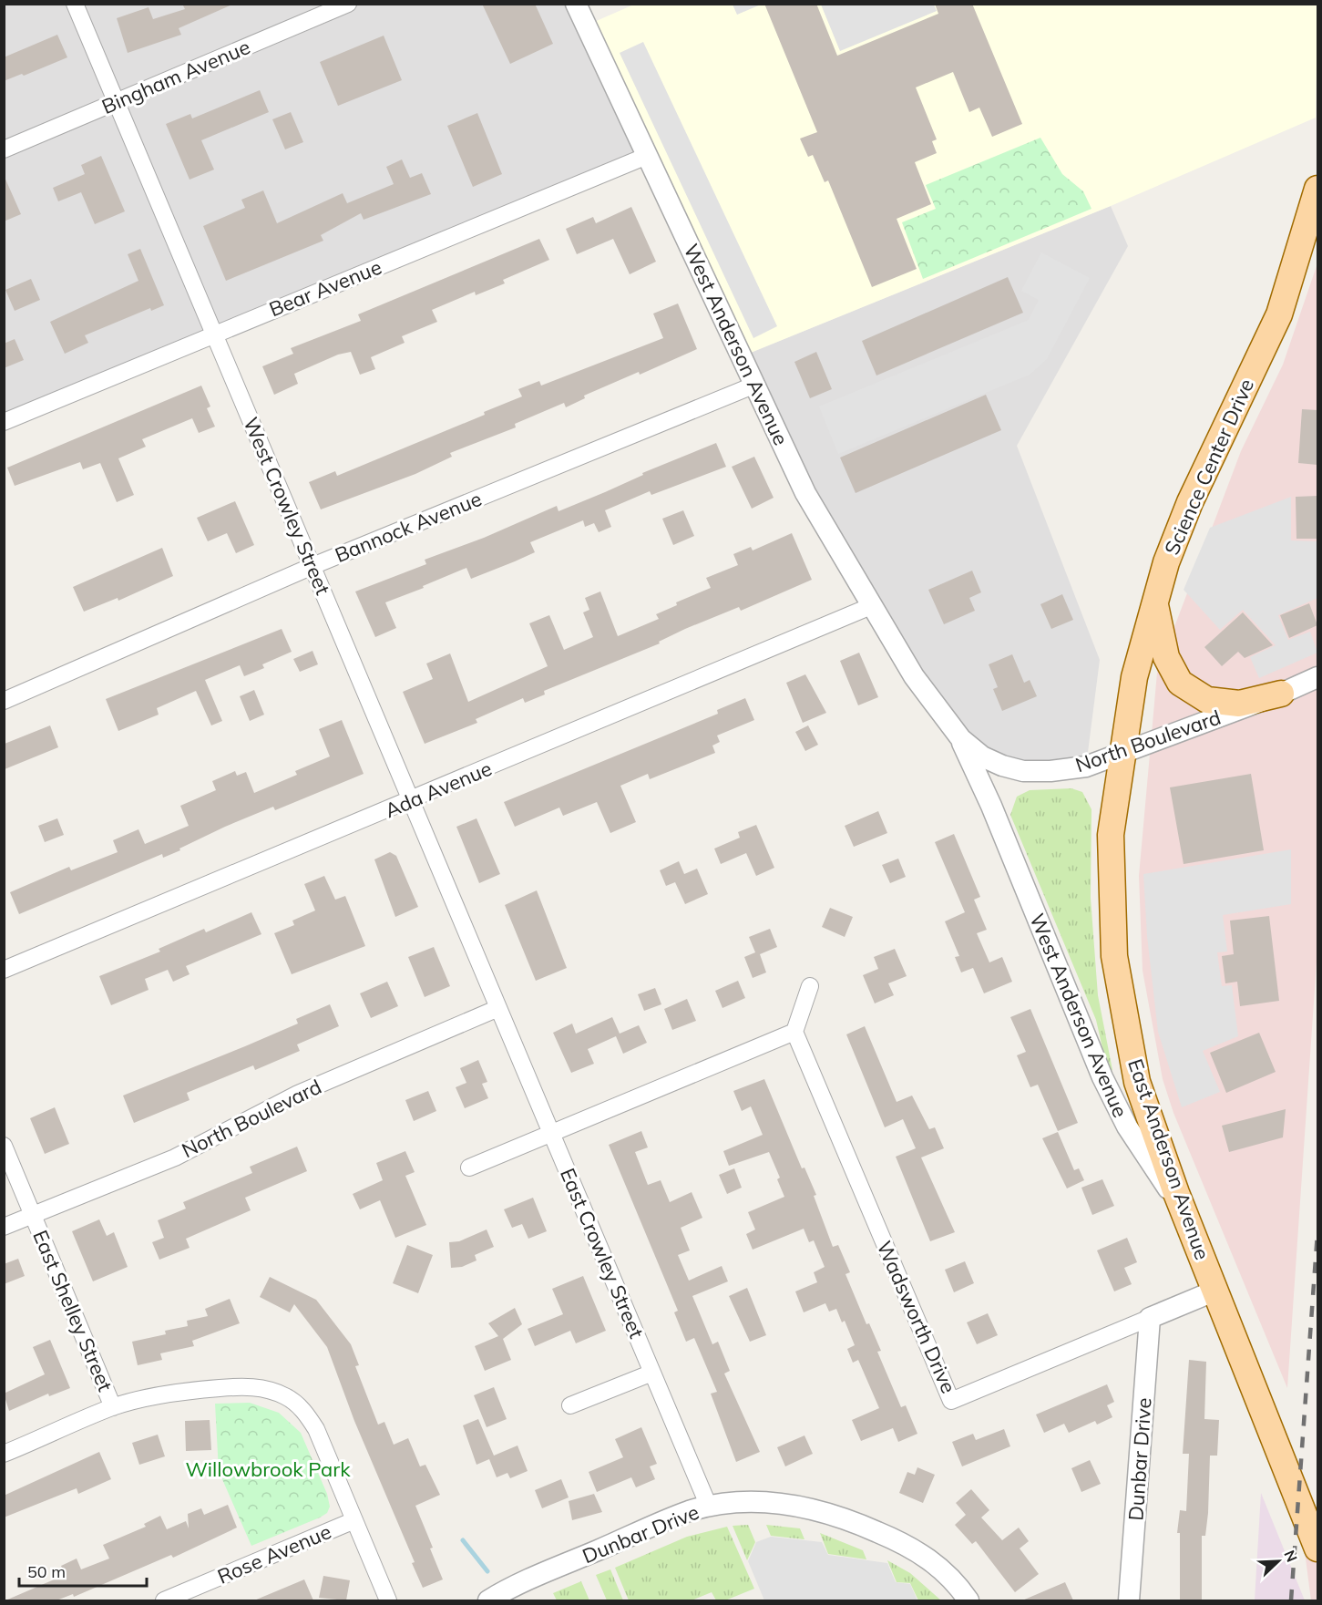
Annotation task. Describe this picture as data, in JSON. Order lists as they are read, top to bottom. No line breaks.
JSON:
{"streets":{"main road":["Science Center Drive","East Anderson Avenue"],"street":["Bingham Avenue","Bear Avenue","West Anderson Avenue","West Crowley Street","Bannock Avenue","North Boulevard","Ada Avenue","East Crowley Street","East Shelley Street","Wadsworth Drive","Dunbar Drive","Rose Avenue"]},"crossings":[["Bingham Avenue","West Crowley Street"],["Bear Avenue","West Anderson Avenue"],["Bear Avenue","West Crowley Street"],["West Anderson Avenue","Bannock Avenue"],["West Anderson Avenue","North Boulevard"],["West Anderson Avenue","Ada Avenue"],["West Anderson Avenue","East Anderson Avenue"],["Science Center Drive","North Boulevard"],["Science Center Drive","East Anderson Avenue"],["West Crowley Street","Bannock Avenue"],["West Crowley Street","North Boulevard"],["West Crowley Street","Ada Avenue"],["West Crowley Street","East Crowley Street"],["North Boulevard","East Anderson Avenue"],["North Boulevard","East Crowley Street"],["North Boulevard","East Shelley Street"],["East Anderson Avenue","Wadsworth Drive"],["East Crowley Street","Dunbar Drive"],["Wadsworth Drive","Dunbar Drive"]],"parks":["Willowbrook Park"],"scale_bar":"50 m","north":"top right"}
